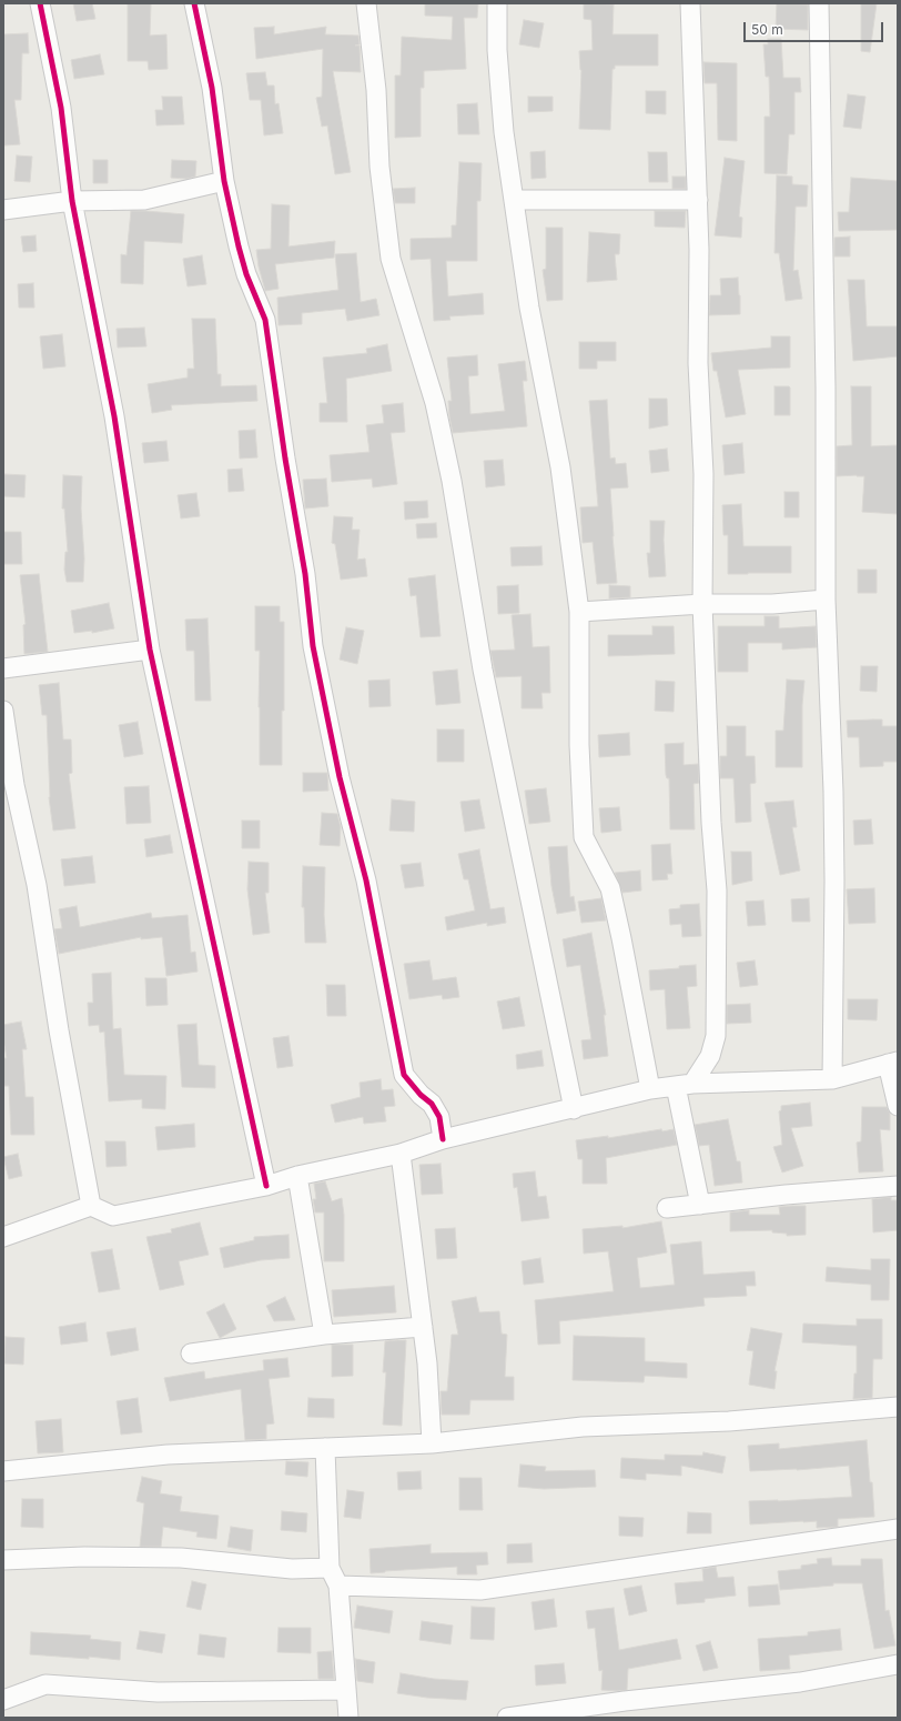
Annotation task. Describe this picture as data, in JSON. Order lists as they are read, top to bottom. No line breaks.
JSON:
{"scale_bar":"50 m"}
